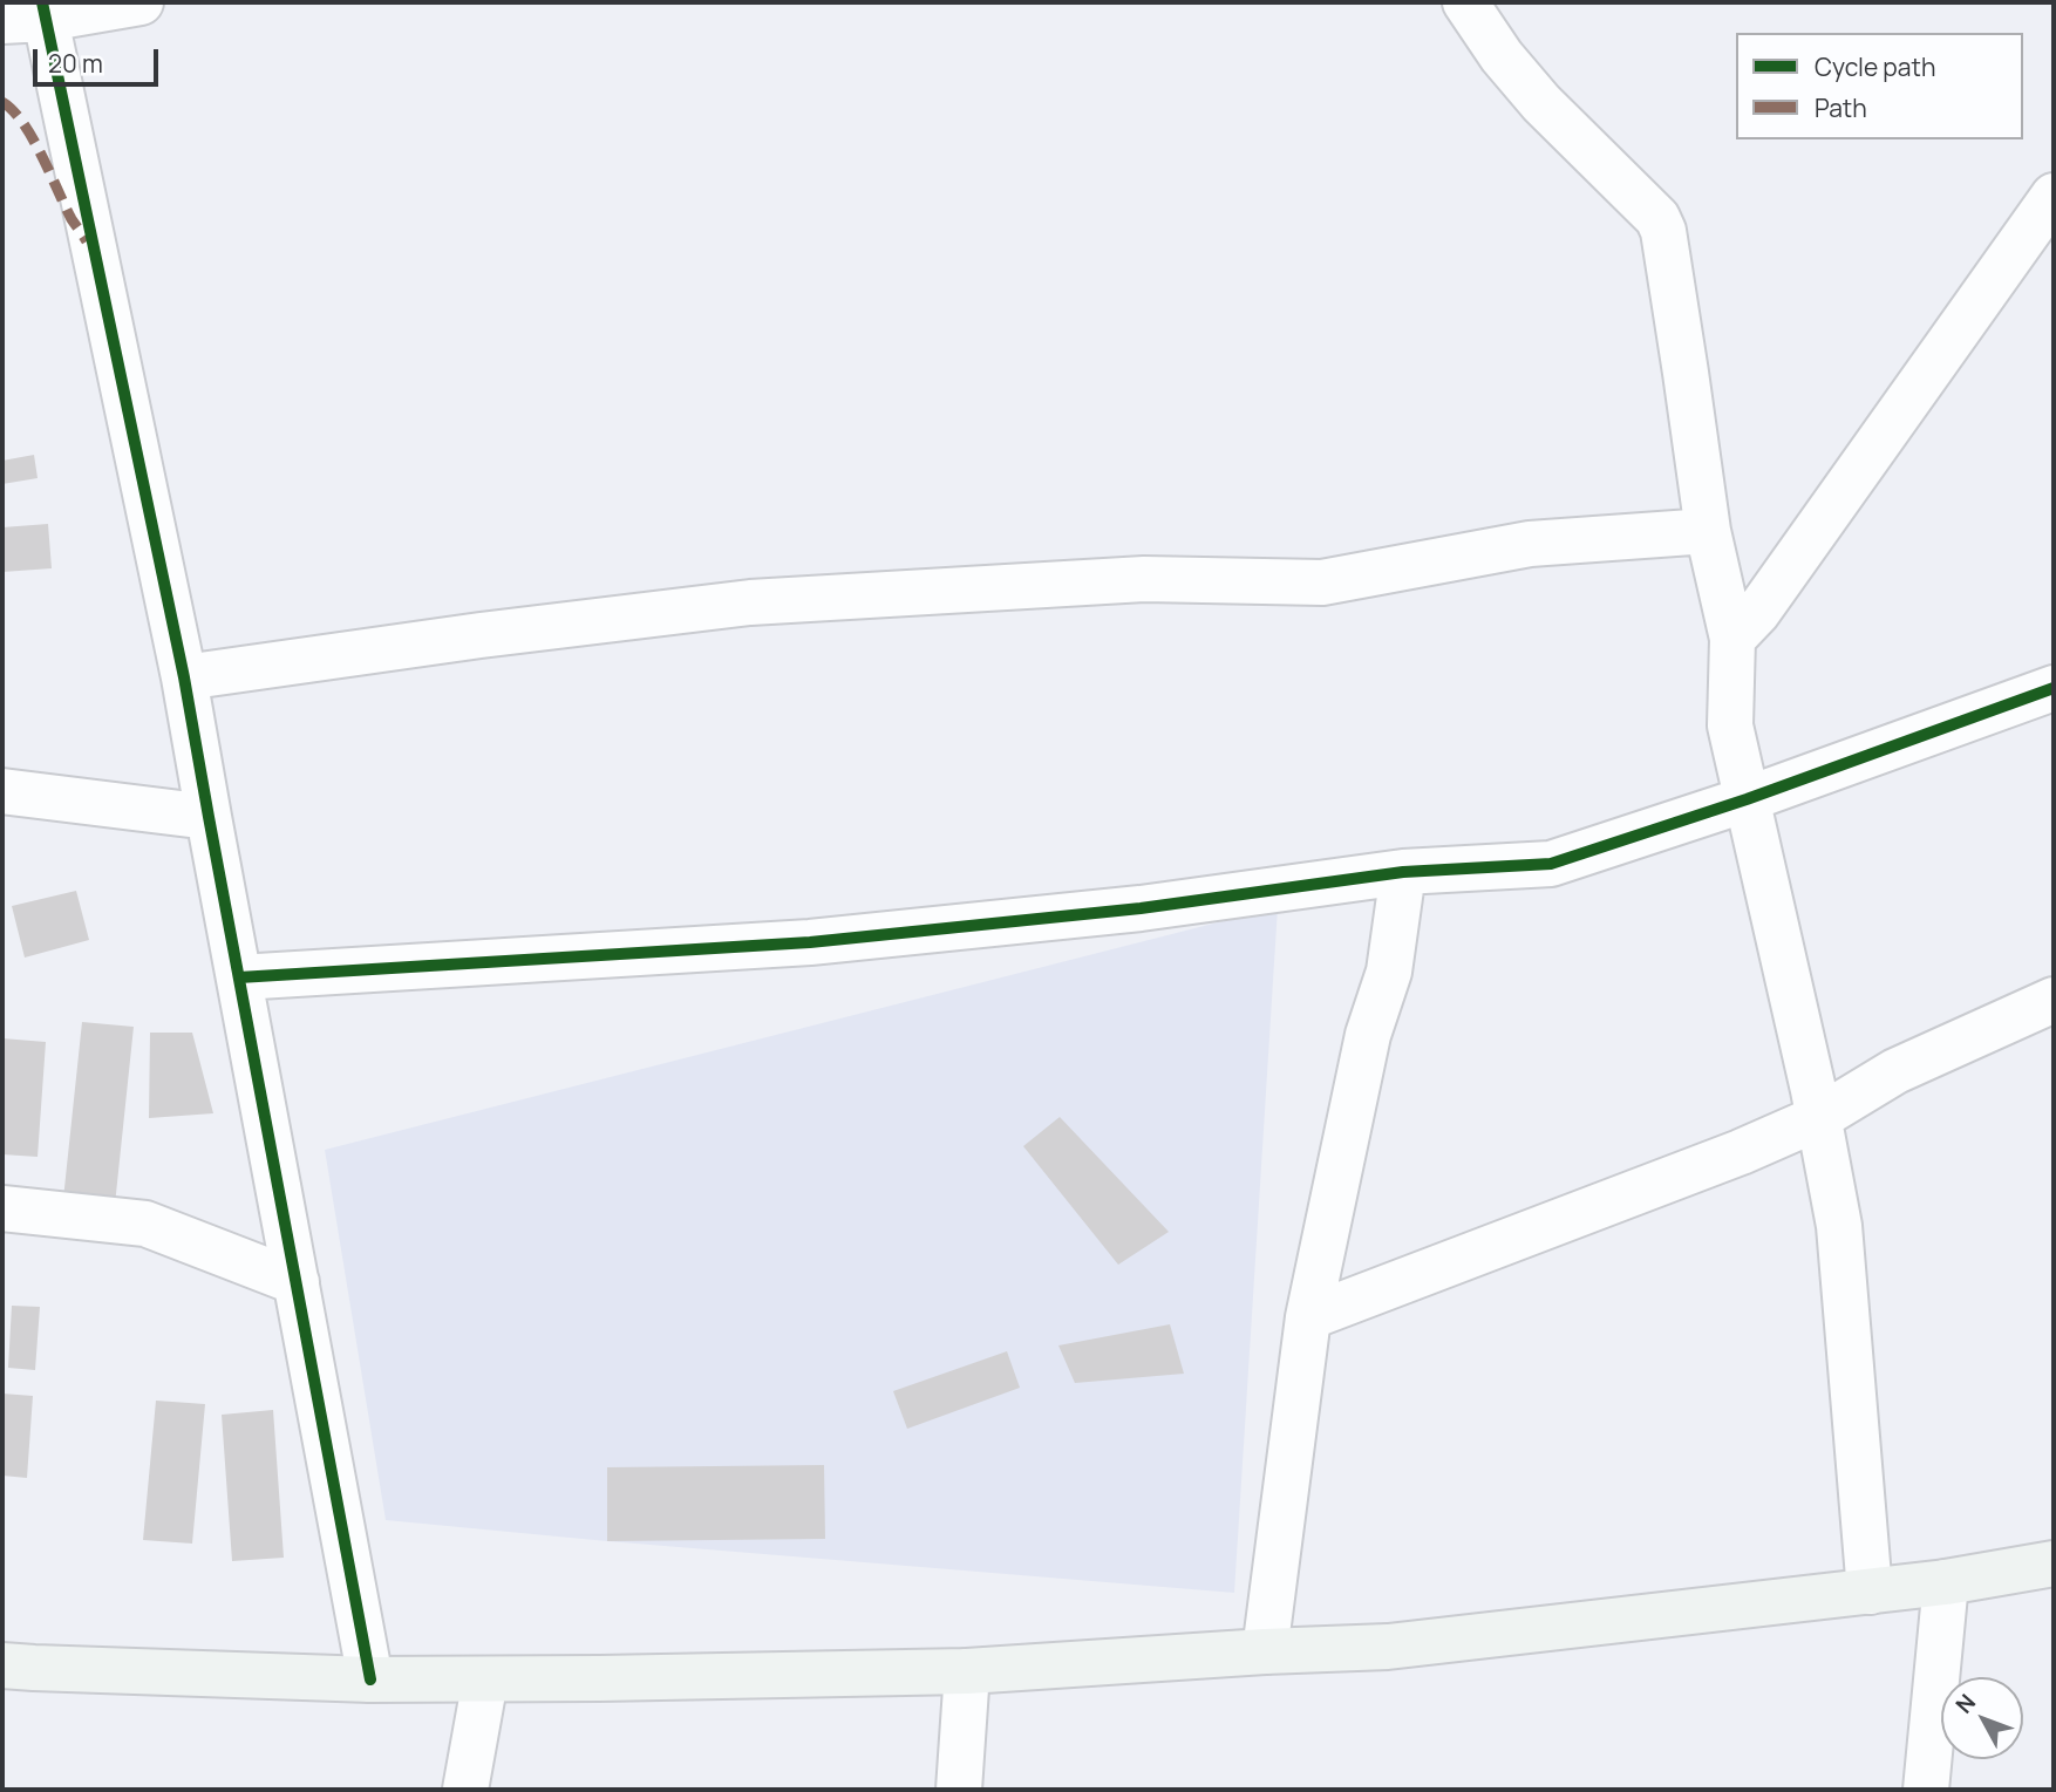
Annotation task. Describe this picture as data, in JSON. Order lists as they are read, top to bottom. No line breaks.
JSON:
{"legend":["Cycle path","Path"],"scale_bar":"20 m","north":"top left"}
